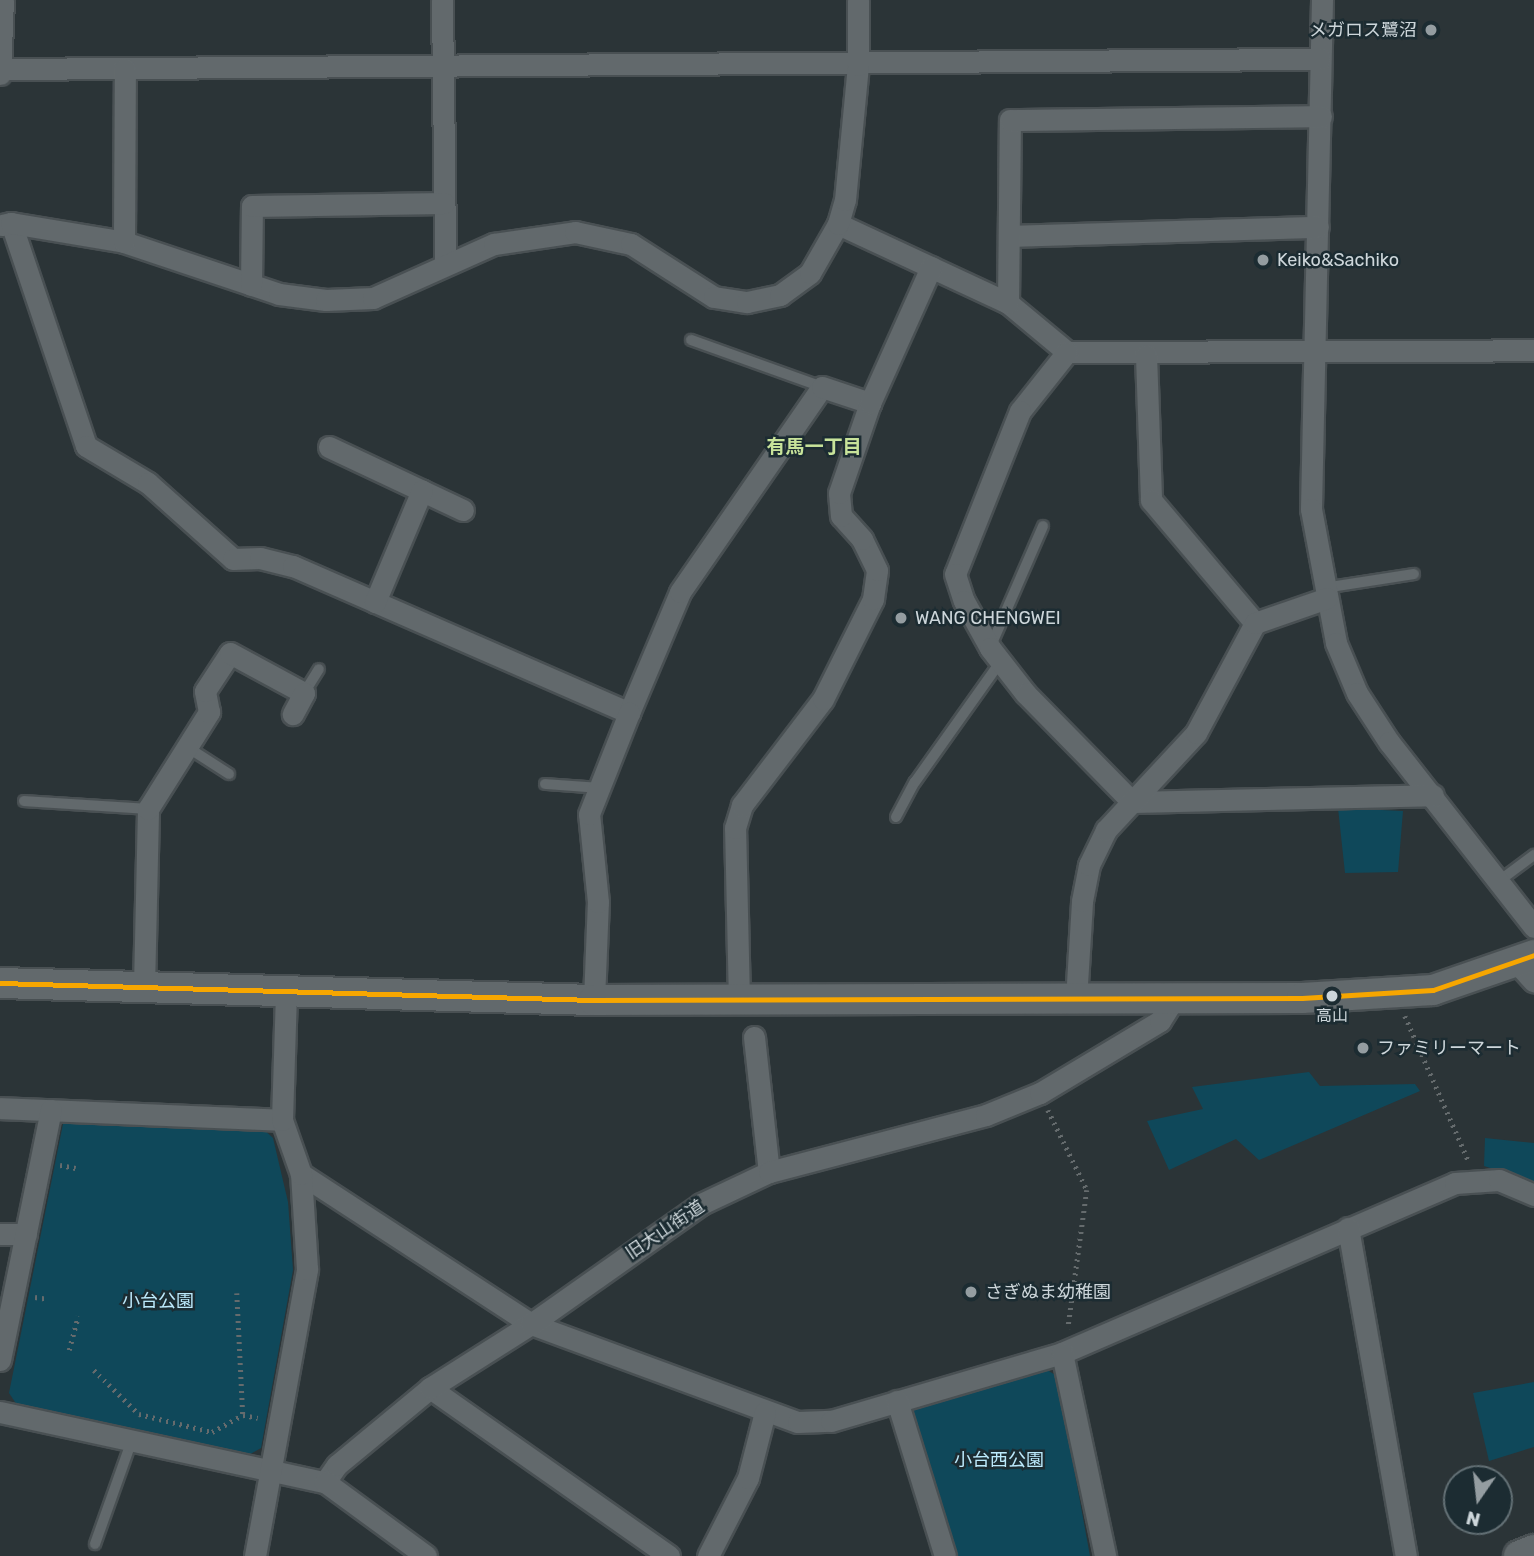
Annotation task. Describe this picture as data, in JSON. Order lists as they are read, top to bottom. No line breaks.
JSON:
{"streets":{"street":["旧大山街道"]},"districts":["有馬一丁目"],"parks":["小台公園","小台西公園"],"places":["メガロス鷺沼","Keiko&Sachiko","WANG CHENGWEI","高山","ファミリーマート","さぎぬま幼稚園"],"north":"bottom"}
